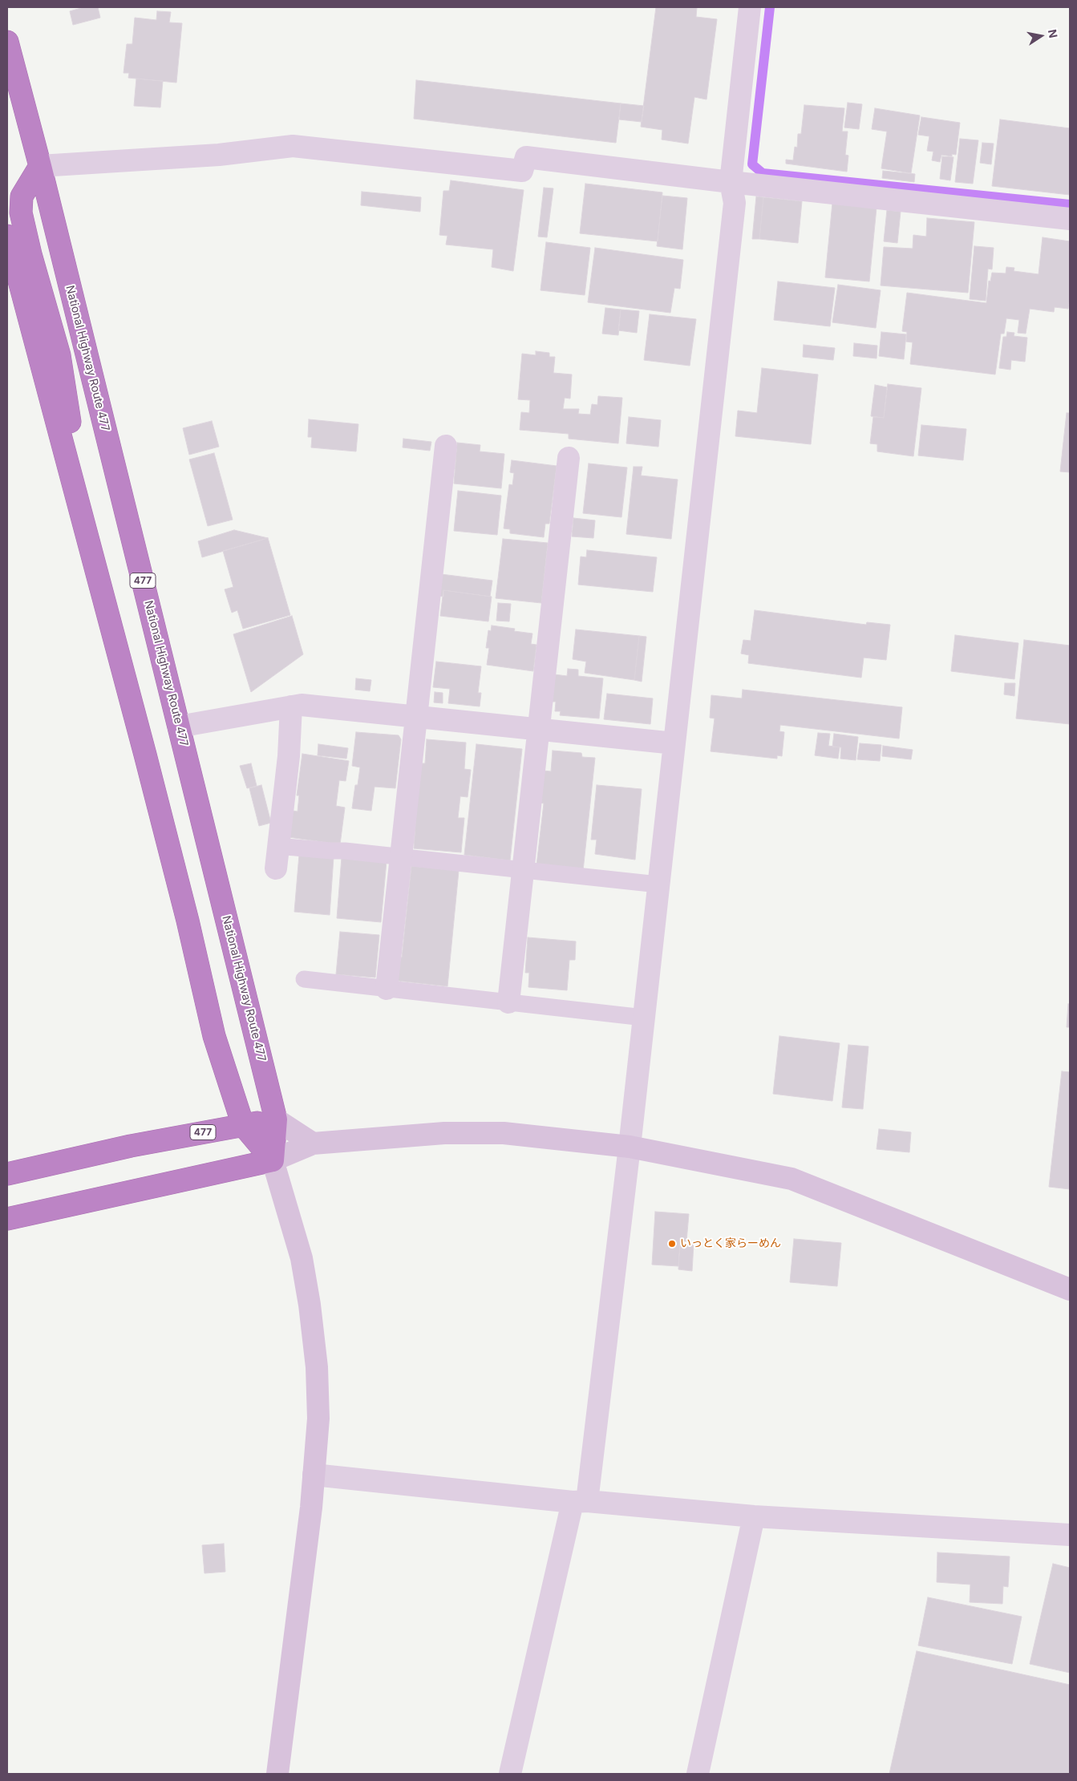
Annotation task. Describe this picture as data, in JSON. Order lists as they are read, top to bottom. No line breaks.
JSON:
{"streets":{"highway":["National Highway Route 477","477"]},"crossings":[["National Highway Route 477","477"]],"places":["いっとく家らーめん"],"north":"right"}
